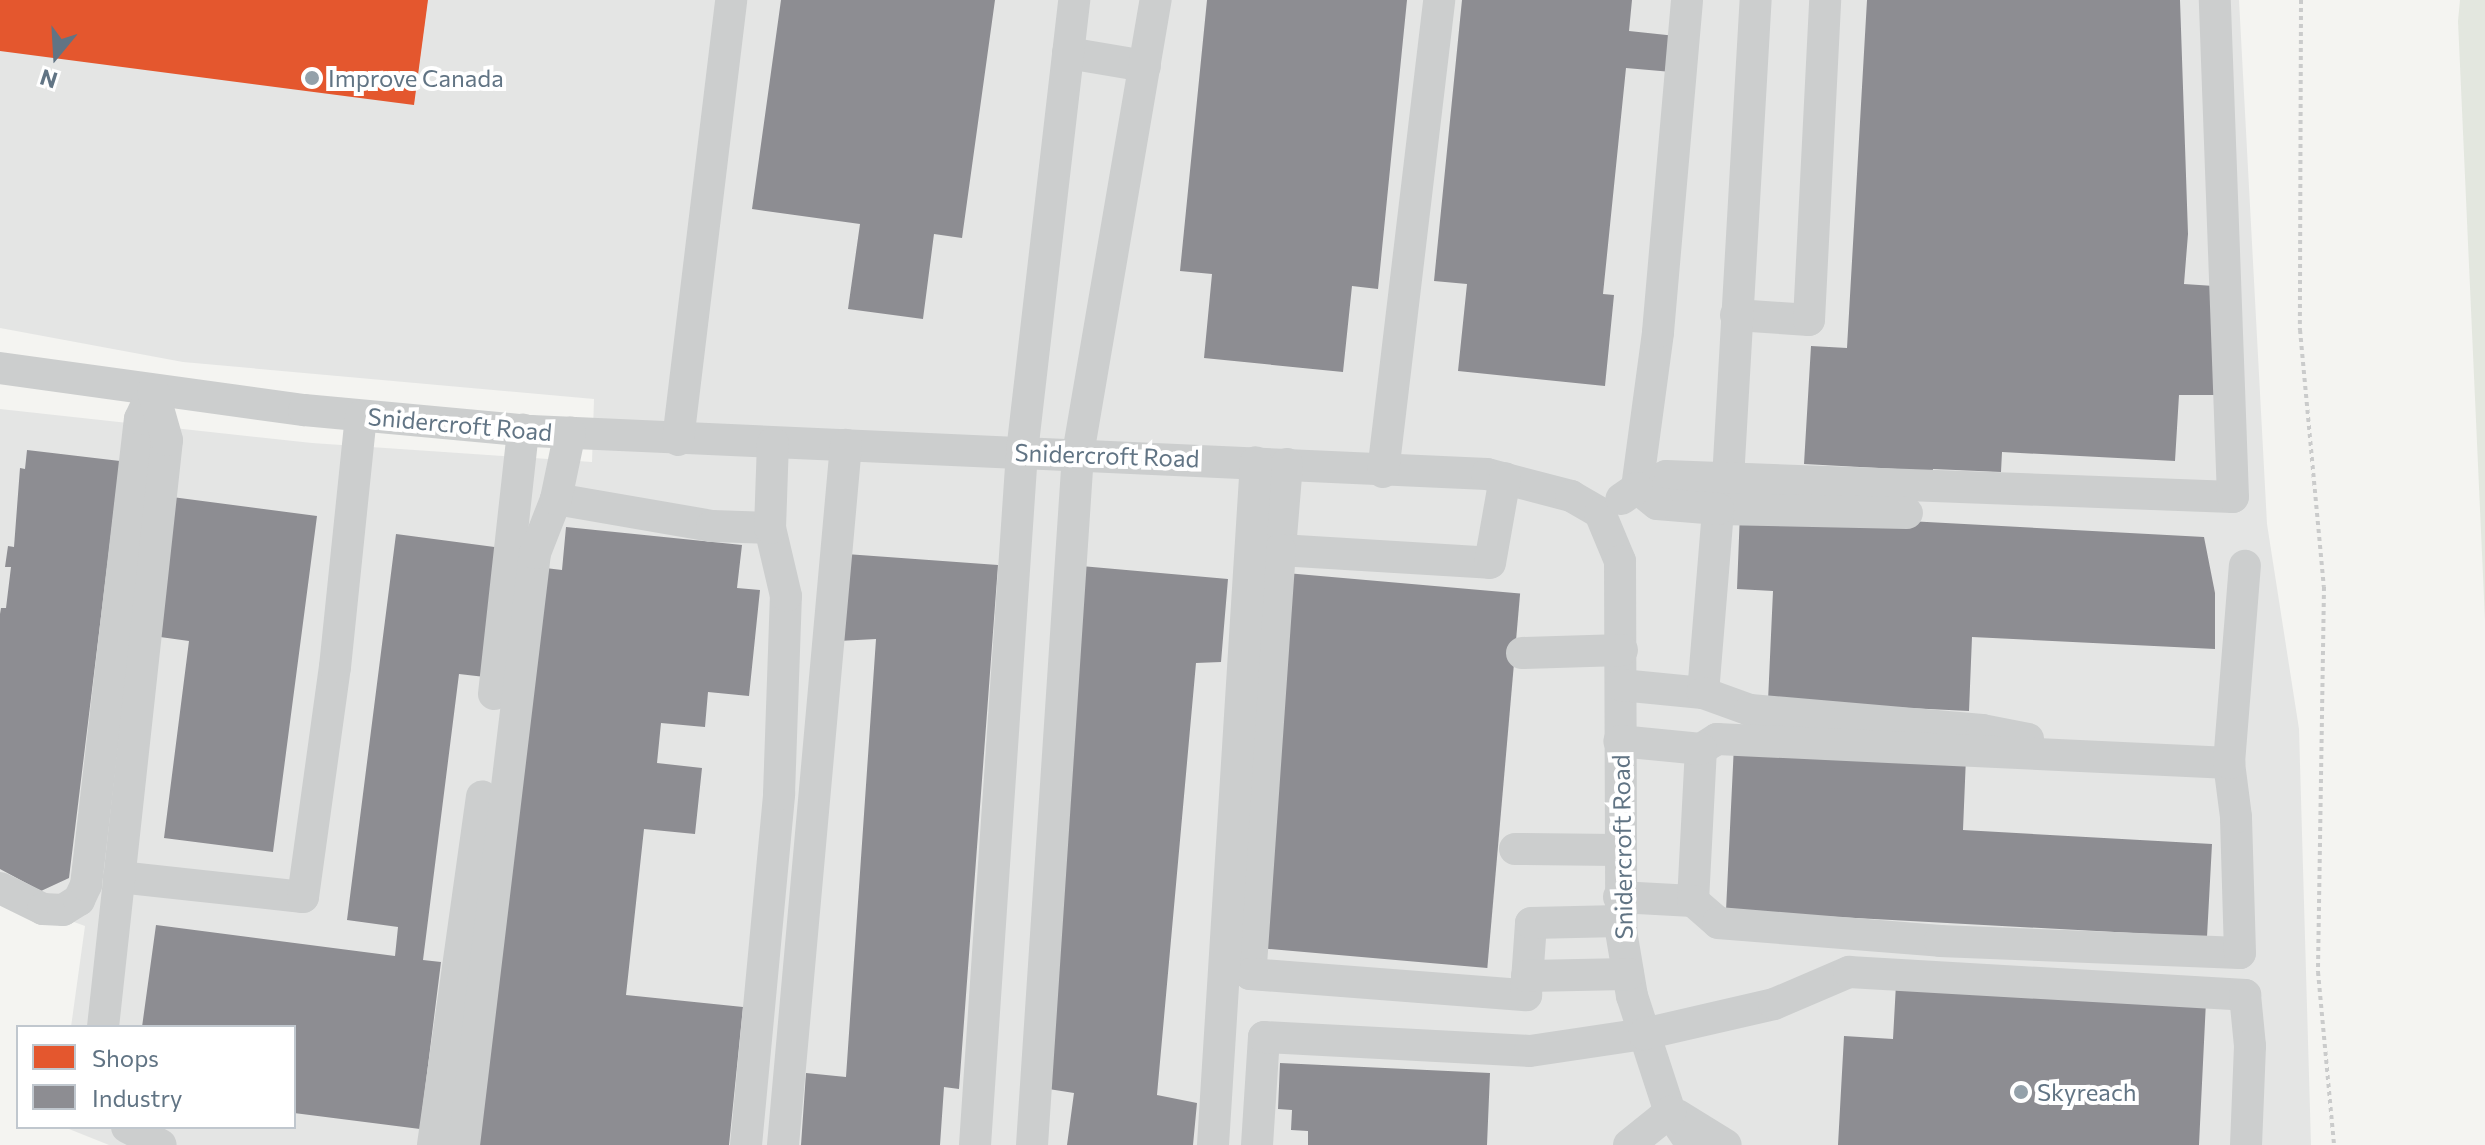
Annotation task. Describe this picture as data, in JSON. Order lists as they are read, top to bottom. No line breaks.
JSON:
{"streets":{"street":["Snidercroft Road"]},"places":["Improve Canada","Skyreach"],"legend":["Shops","Industry"],"north":"bottom"}
